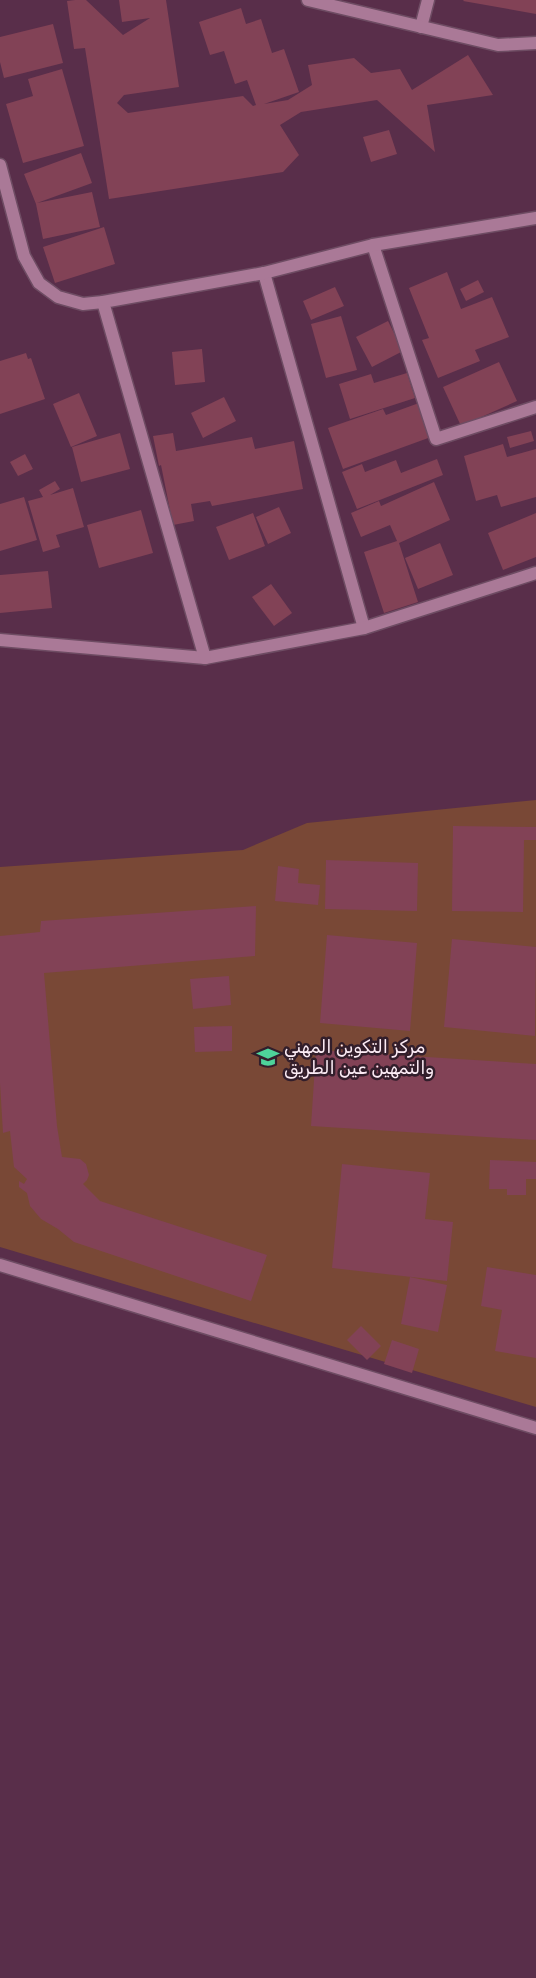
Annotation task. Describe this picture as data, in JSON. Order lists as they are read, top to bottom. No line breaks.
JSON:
{"places":{"school or university":["مركز التكوين المهني والتمهين عين الطريق"]}}
